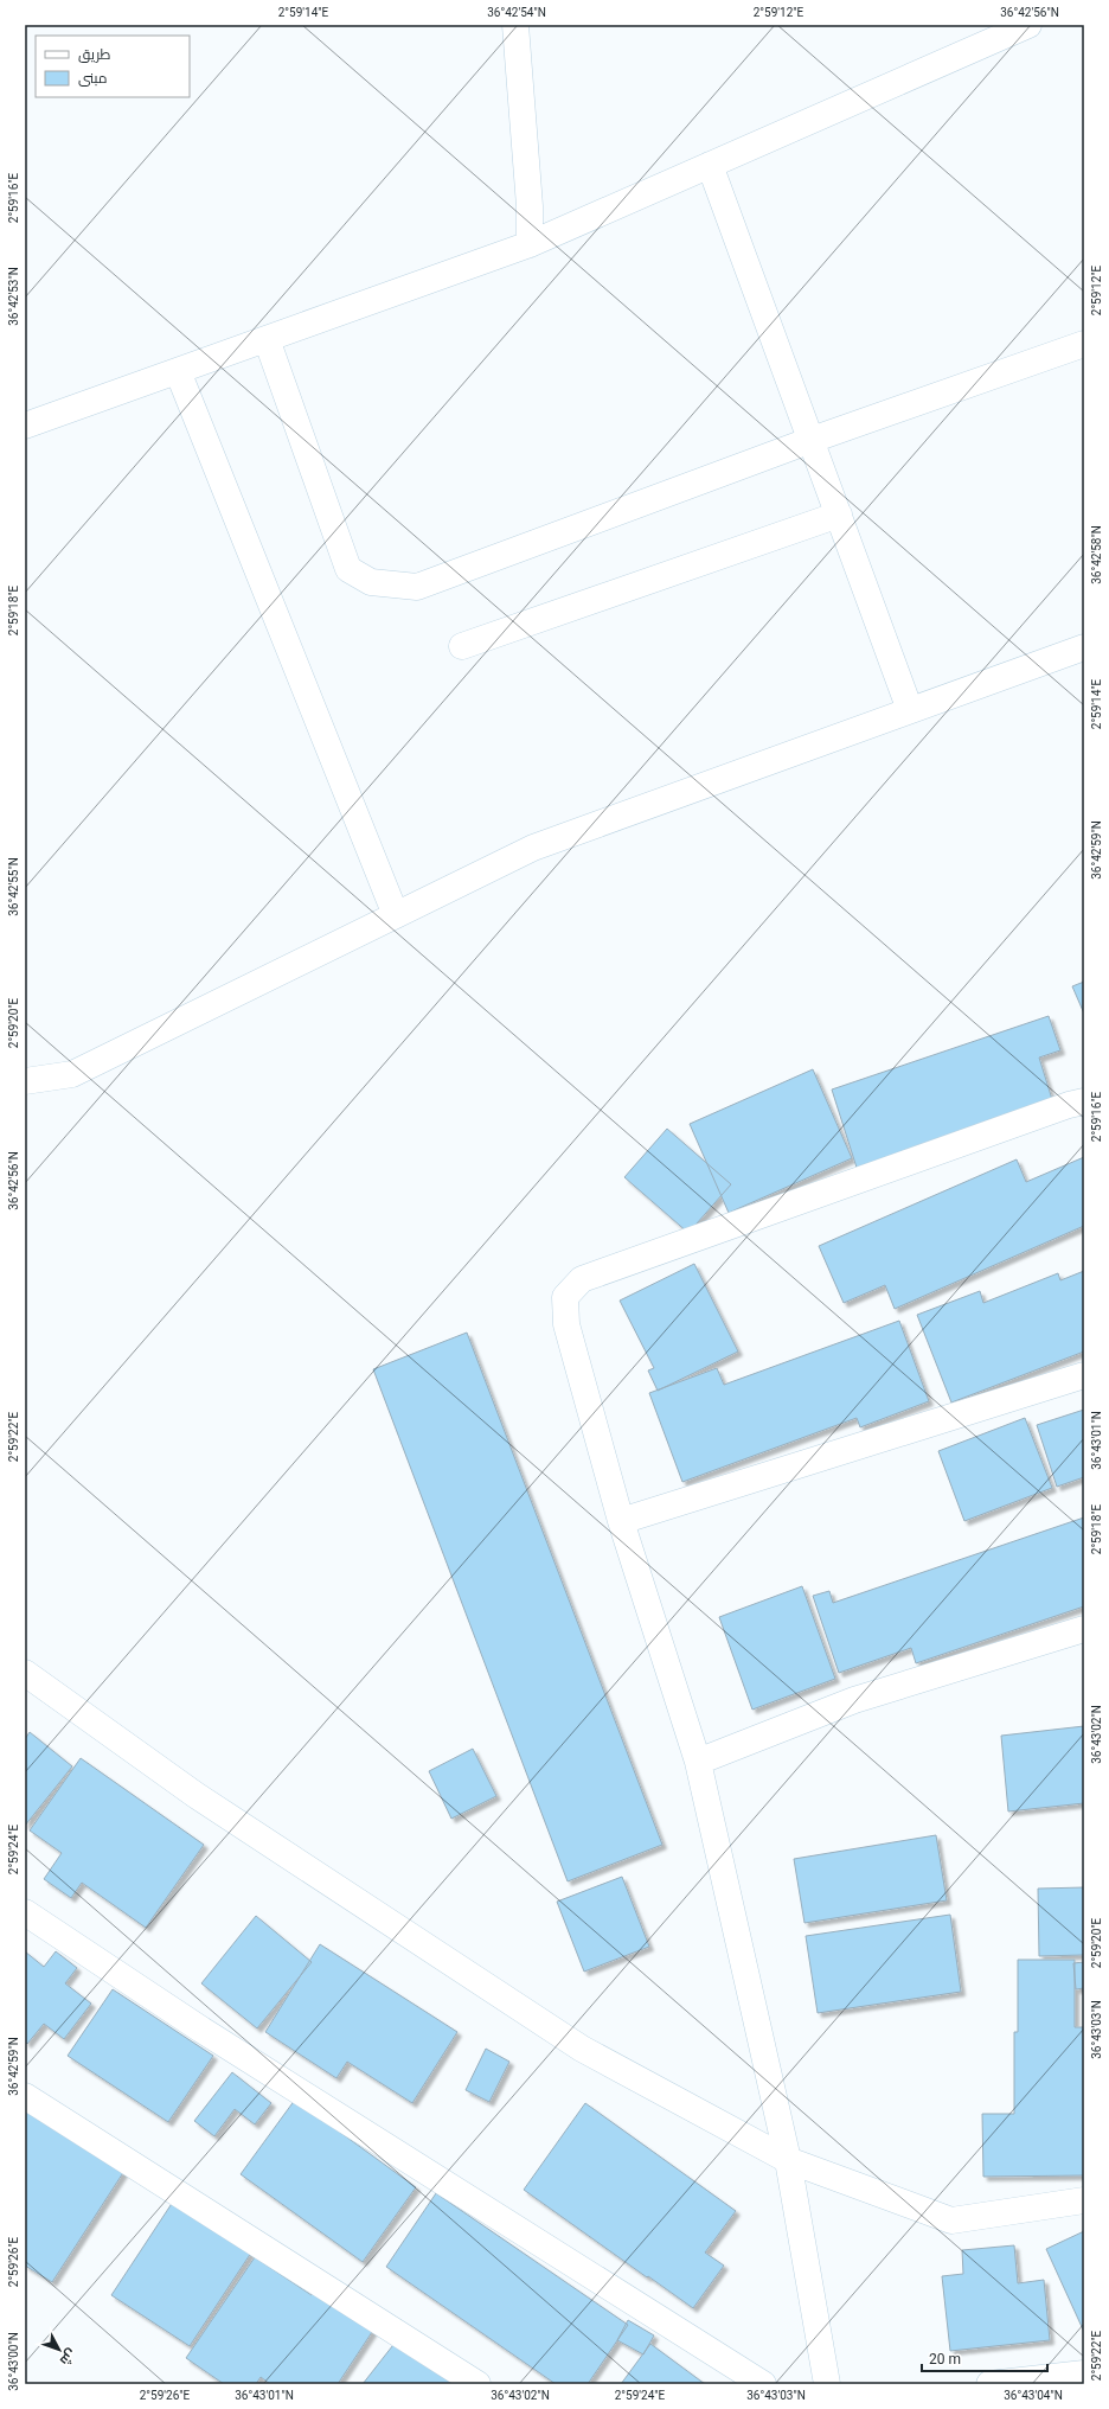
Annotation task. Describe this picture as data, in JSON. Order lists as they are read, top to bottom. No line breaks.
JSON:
{"legend":["طريق","مبنى"],"scale_bar":"20 m","north":"bottom right","coordinates":["2°59'14\"E","36°42'54\"N","2°59'12\"E","36°42'56\"N","2°59'16\"E","36°42'53\"N","36°42'58\"N","2°59'18\"E","36°42'59\"N","36°42'55\"N","2°59'20\"E","2°59'22\"E","36°43'01\"N","36°43'02\"N","2°59'24\"E","36°43'03\"N","2°59'26\"E","36°43'00\"N","36°43'04\"N"]}
